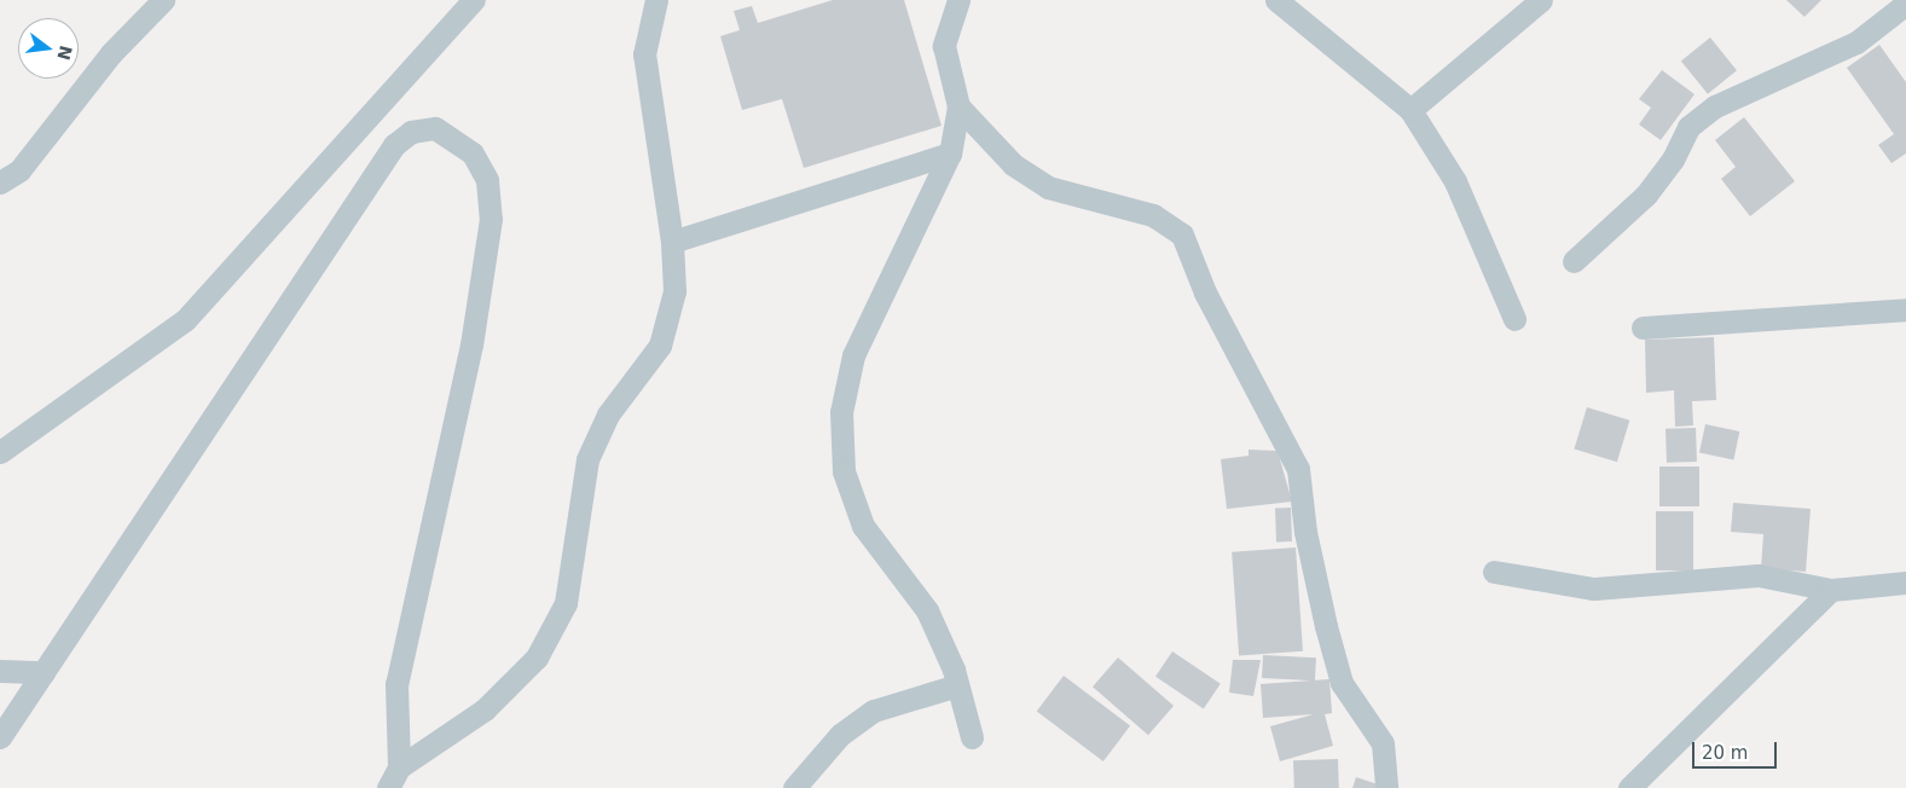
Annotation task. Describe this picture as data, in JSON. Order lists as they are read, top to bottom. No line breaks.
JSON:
{"scale_bar":"20 m","north":"right"}
